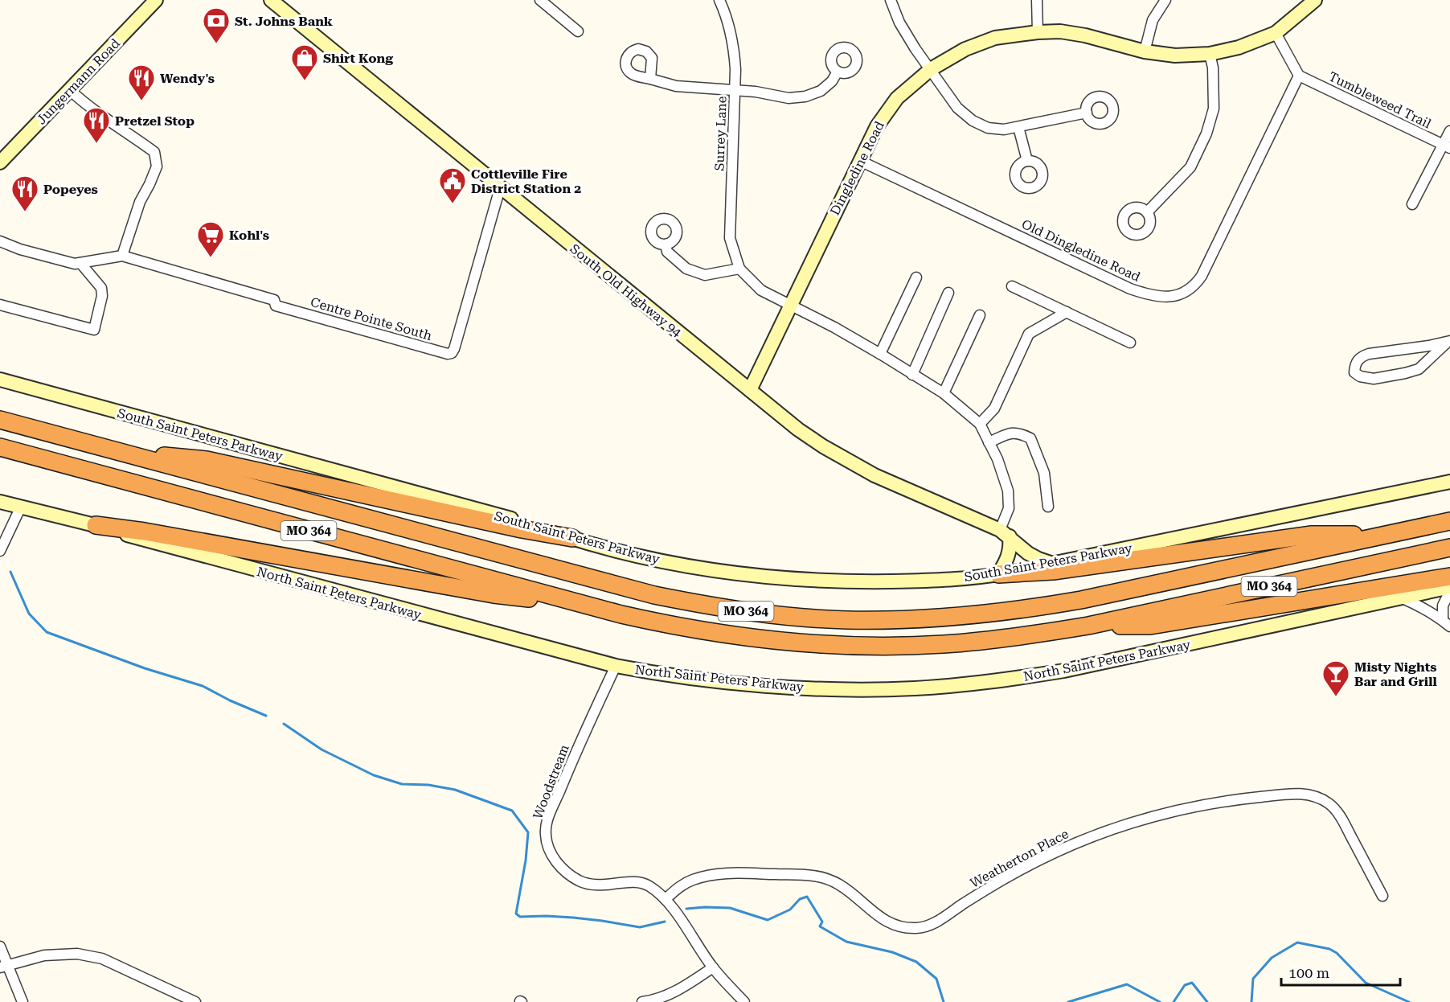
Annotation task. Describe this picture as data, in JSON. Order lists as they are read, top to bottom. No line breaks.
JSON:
{"streets":{"highway":["MO 364"],"main road":["Jungermann Road","Dingledine Road","South Old Highway 94","South Saint Peters Parkway","North Saint Peters Parkway"],"street":["Tumbleweed Trail","Surrey Lane","Old Dingledine Road","Centre Pointe South","Woodstream","Weatherton Place"]},"crossings":[["Tumbleweed Trail","Old Dingledine Road"],["Dingledine Road","Old Dingledine Road"],["Dingledine Road","South Old Highway 94"],["South Old Highway 94","Centre Pointe South"],["South Old Highway 94","South Saint Peters Parkway"],["North Saint Peters Parkway","Woodstream"],["Woodstream","Weatherton Place"]],"places":{"bank":["St. Johns Bank"],"shop":["Shirt Kong"],"restaurant":["Wendy's","Pretzel Stop","Popeyes"],"public building":["Cottleville Fire District Station 2"],"supermarket":["Kohl's"],"bar":["Misty Nights Bar and Grill"]},"scale_bar":"100 m"}
